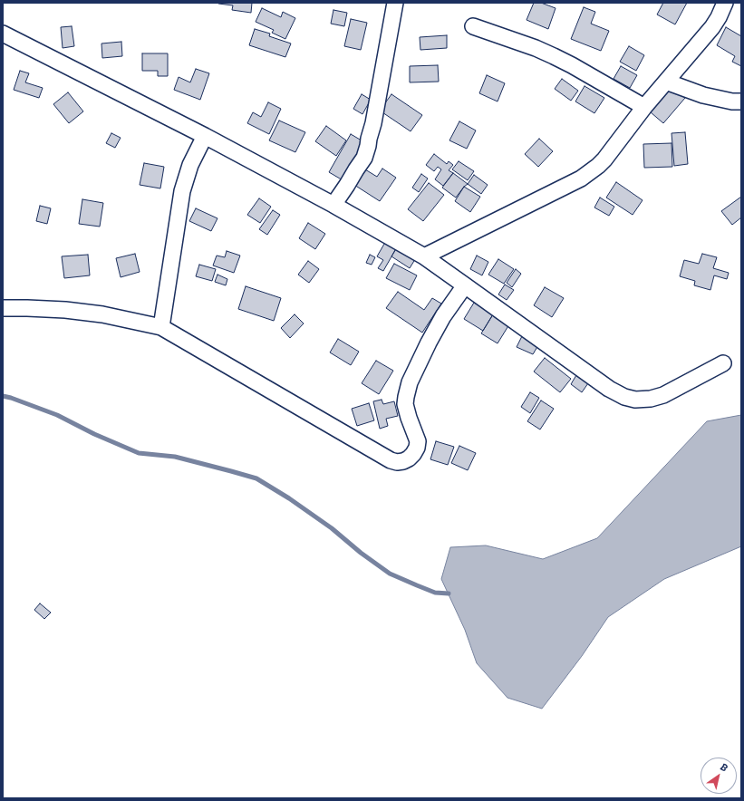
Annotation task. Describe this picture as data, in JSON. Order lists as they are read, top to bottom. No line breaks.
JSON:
{"north":"top right"}
